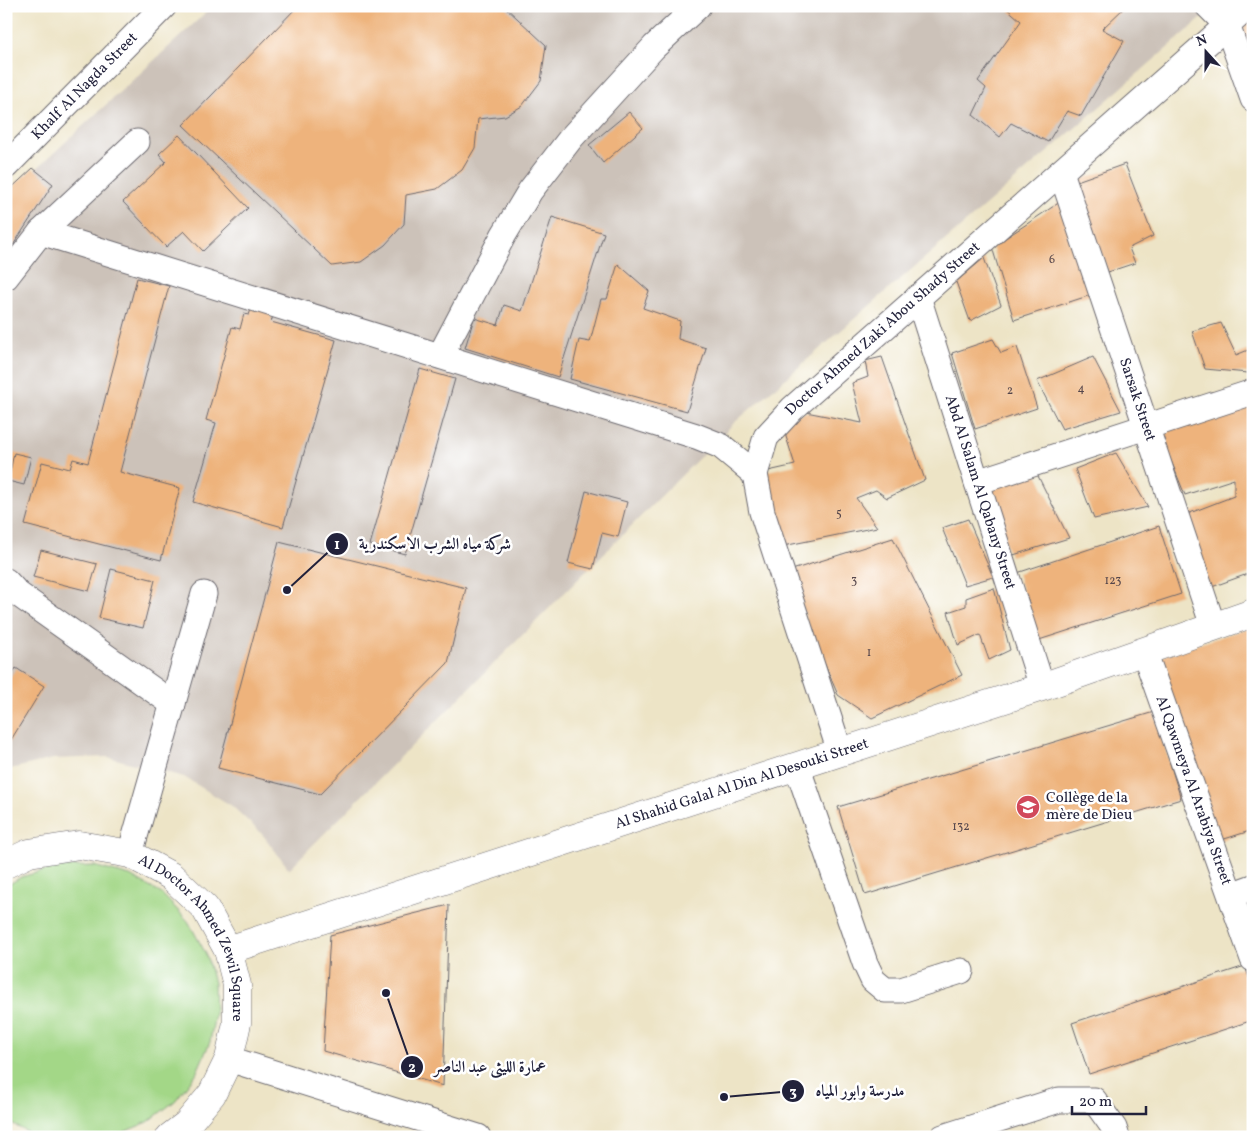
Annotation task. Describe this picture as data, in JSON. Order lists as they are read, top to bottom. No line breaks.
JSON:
{"streets":{"main road":["Al Shahid Galal Al Din Al Desouki Street","Al Doctor Ahmed Zewil Square"],"street":["Khalf Al Nagda Street","Doctor Ahmed Zaki Abou Shady Street","Sarsak Street","Abd Al Salam Al Qabany Street","Al Qawmeya Al Arabiya Street"]},"crossings":[["Doctor Ahmed Zaki Abou Shady Street","Sarsak Street"],["Doctor Ahmed Zaki Abou Shady Street","Abd Al Salam Al Qabany Street"],["Doctor Ahmed Zaki Abou Shady Street","Al Shahid Galal Al Din Al Desouki Street"],["Sarsak Street","Al Shahid Galal Al Din Al Desouki Street"],["Abd Al Salam Al Qabany Street","Al Shahid Galal Al Din Al Desouki Street"],["Al Shahid Galal Al Din Al Desouki Street","Al Qawmeya Al Arabiya Street"],["Al Shahid Galal Al Din Al Desouki Street","Al Doctor Ahmed Zewil Square"]],"places":{"other":["شركة مياه الشرب الاسكندرية","عمارة الليثى عبد الناصر","مدرسة وابور المياه"],"school or university":["Collège de la mère de Dieu"]},"house_numbers":["6","4","2","5","3","123","1","132"],"scale_bar":"20 m","north":"top"}
